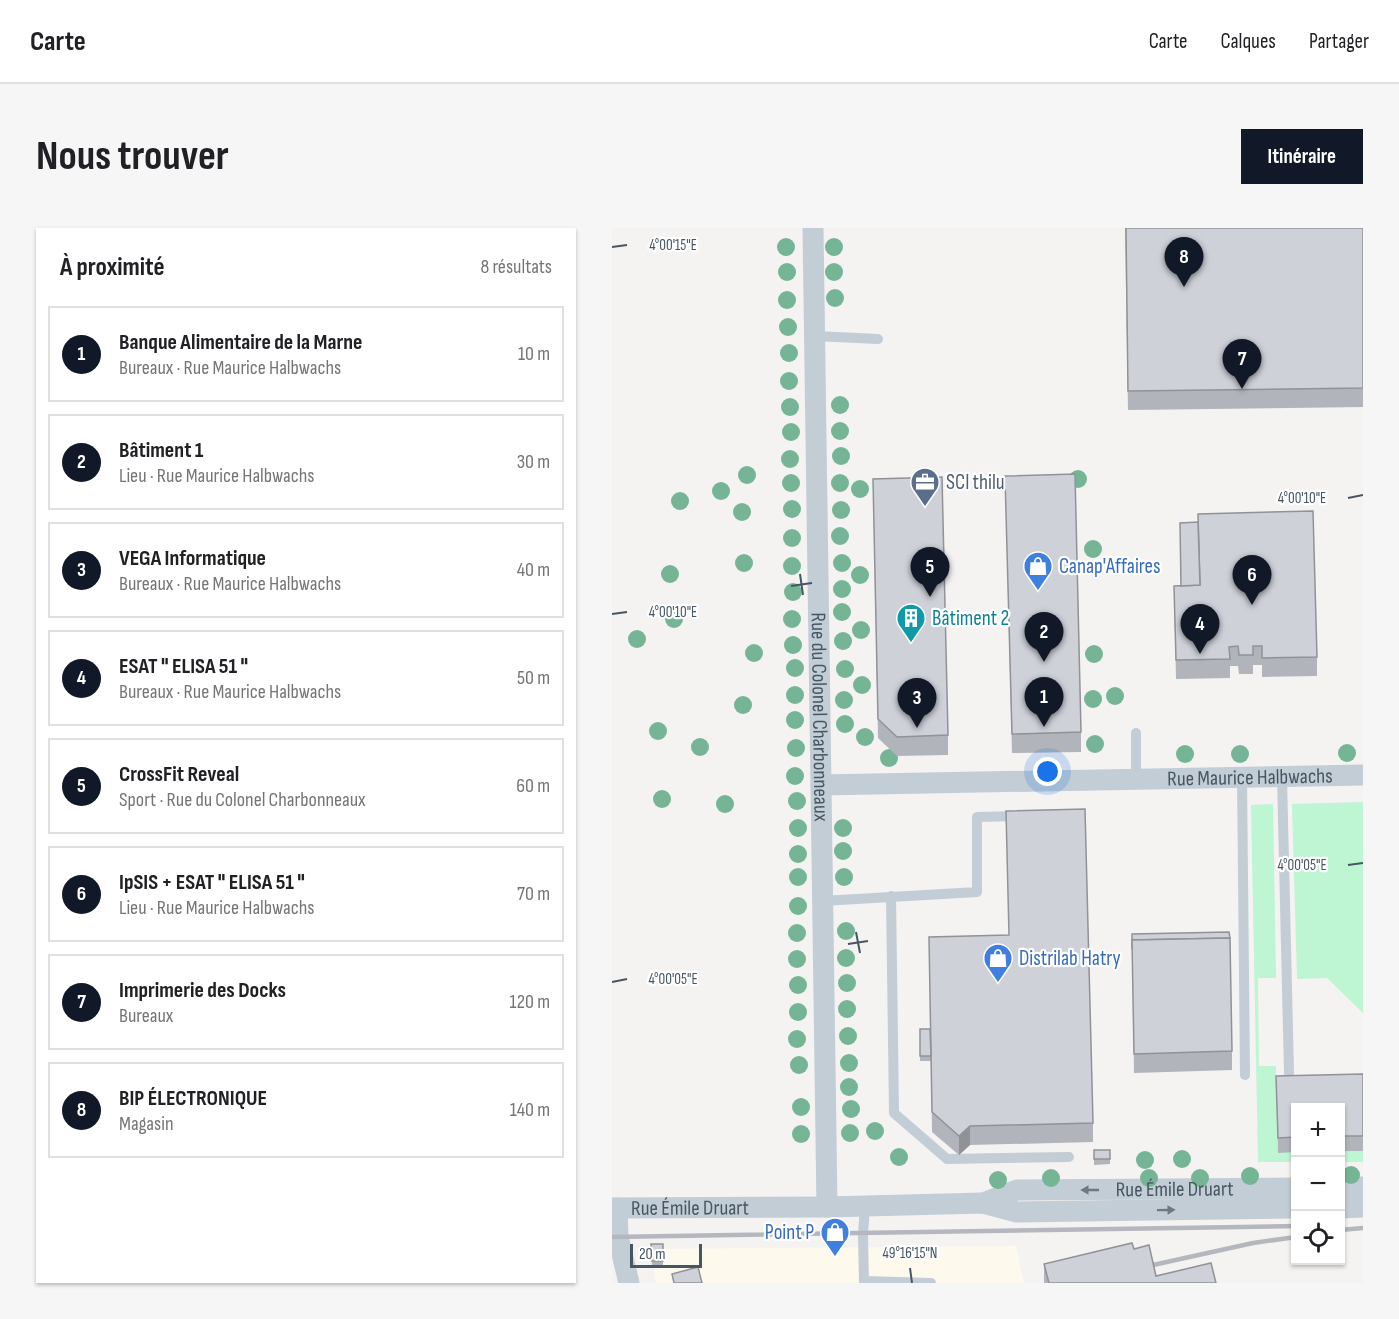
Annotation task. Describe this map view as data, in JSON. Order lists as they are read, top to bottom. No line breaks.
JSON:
{"streets":{"street":["Rue du Colonel Charbonneaux","Rue Maurice Halbwachs","Rue Émile Druart"]},"crossings":[["Rue du Colonel Charbonneaux","Rue Maurice Halbwachs"],["Rue du Colonel Charbonneaux","Rue Émile Druart"]],"places":{"office":["SCI thilu"],"shop":["Canap'Affaires","Distrilab Hatry","Point P"],"building":["Bâtiment 2"]},"scale_bar":"20 m","page":{"header":"Carte","nav":["Carte","Calques","Partager"],"buttons":"Itinéraire","title":"Nous trouver","heading":["À proximité","8 résultats"],"pins":["8","7","5","6","4","2","1","3"],"list":[{"mark":"1","name":"Banque Alimentaire de la Marne","note":"Bureaux · Rue Maurice Halbwachs","value":"10 m"},{"mark":"2","name":"Bâtiment 1","note":"Lieu · Rue Maurice Halbwachs","value":"30 m"},{"mark":"3","name":"VEGA Informatique","note":"Bureaux · Rue Maurice Halbwachs","value":"40 m"},{"mark":"4","name":"ESAT \" ELISA 51 \"","note":"Bureaux · Rue Maurice Halbwachs","value":"50 m"},{"mark":"5","name":"CrossFit Reveal","note":"Sport · Rue du Colonel Charbonneaux","value":"60 m"},{"mark":"6","name":"IpSIS + ESAT \" ELISA 51 \"","note":"Lieu · Rue Maurice Halbwachs","value":"70 m"},{"mark":"7","name":"Imprimerie des Docks","note":"Bureaux","value":"120 m"},{"mark":"8","name":"BIP ÉLECTRONIQUE","note":"Magasin","value":"140 m"}],"map_buttons":["+","−"],"scale":"20 m"},"coordinates":["4°00'15\"E","4°00'10\"E","4°00'05\"E","49°16'15\"N"]}
